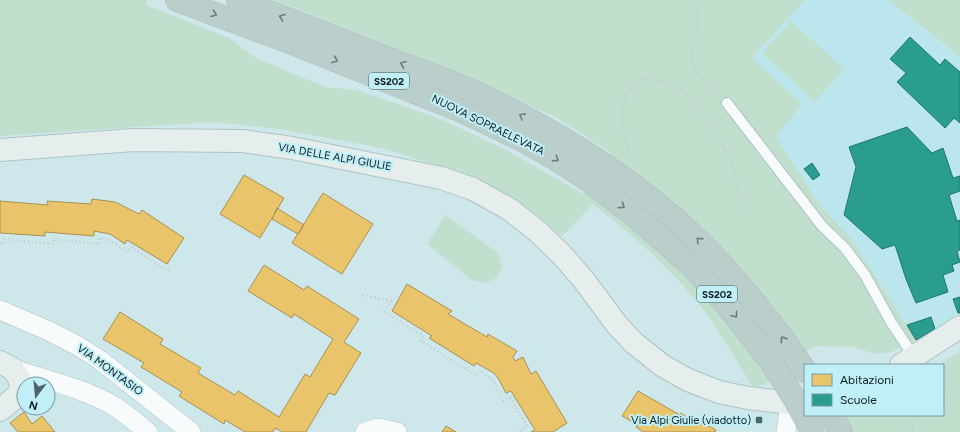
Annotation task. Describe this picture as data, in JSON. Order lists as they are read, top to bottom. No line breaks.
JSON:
{"streets":{"highway":["SS202","NUOVA SOPRAELEVATA"],"street":["VIA DELLE ALPI GIULIE","VIA MONTASIO"]},"places":{"transit":["Via Alpi Giulie (viadotto)"]},"legend":["Abitazioni","Scuole"],"north":"bottom"}
